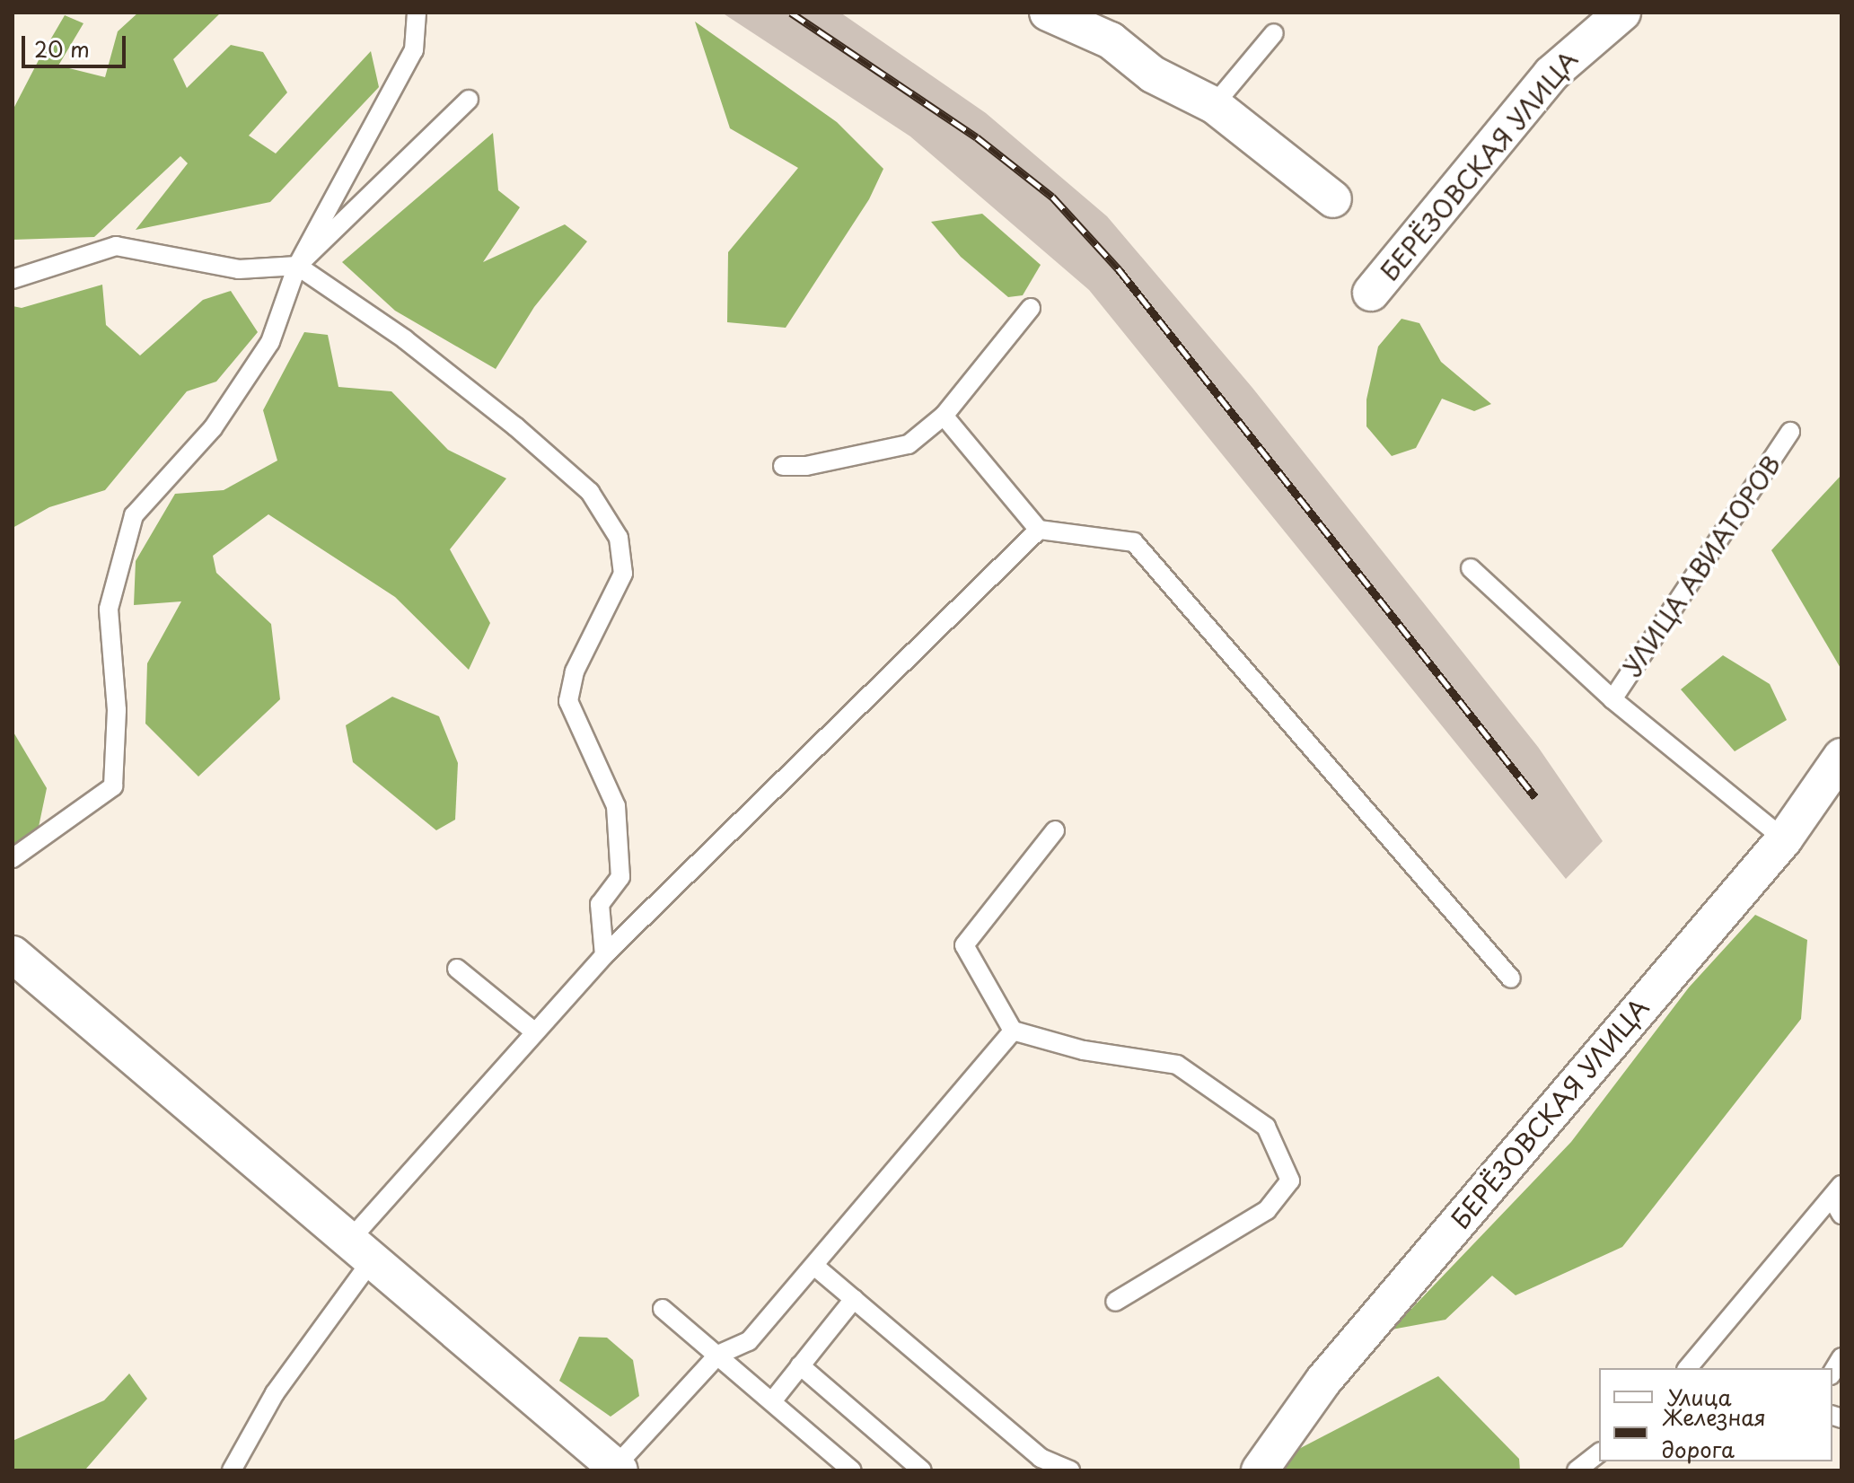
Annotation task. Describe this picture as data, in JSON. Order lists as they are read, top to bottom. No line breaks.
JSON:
{"streets":{"street":["БЕРЁЗОВСКАЯ УЛИЦА"],"lane":["УЛИЦА АВИАТОРОВ"]},"crossings":[["БЕРЁЗОВСКАЯ УЛИЦА","УЛИЦА АВИАТОРОВ"]],"legend":["Улица","Железная дорога"],"scale_bar":"20 m"}
